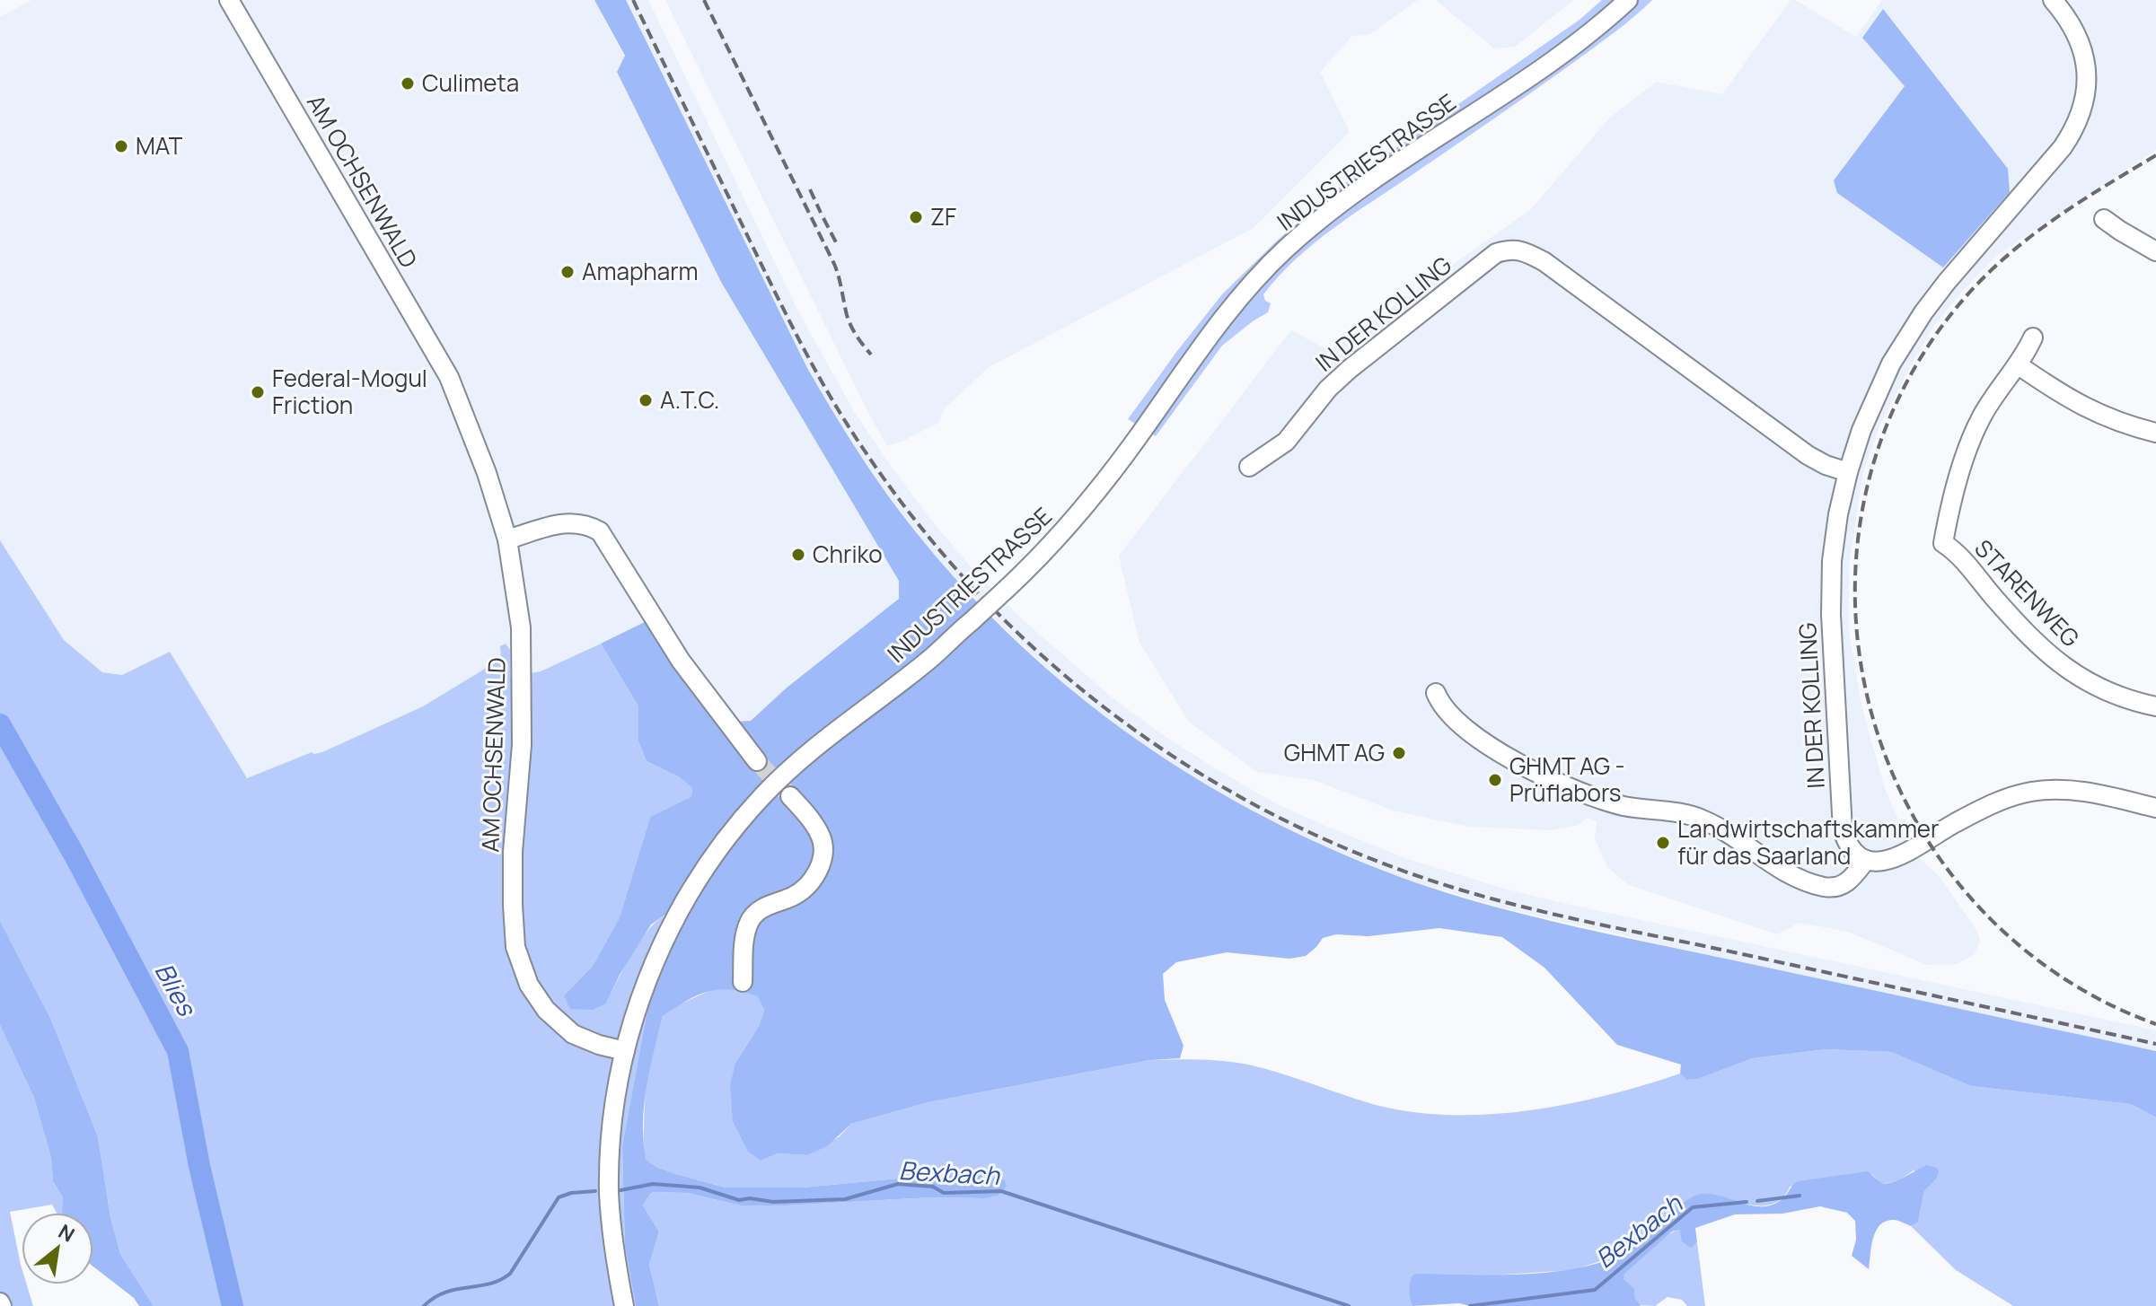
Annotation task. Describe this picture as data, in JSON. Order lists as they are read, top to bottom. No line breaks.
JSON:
{"streets":{"street":["INDUSTRIESTRASSE","AM OCHSENWALD","IN DER KOLLING","STARENWEG"]},"crossings":[["INDUSTRIESTRASSE","AM OCHSENWALD"]],"water":["Blies","Bexbach"],"places":["Culimeta","MAT","ZF","Amapharm","Federal-Mogul Friction","A.T.C.","Chriko","GHMT AG","GHMT AG - Prüflabors","Landwirtschaftskammer für das Saarland"],"north":"top right"}
